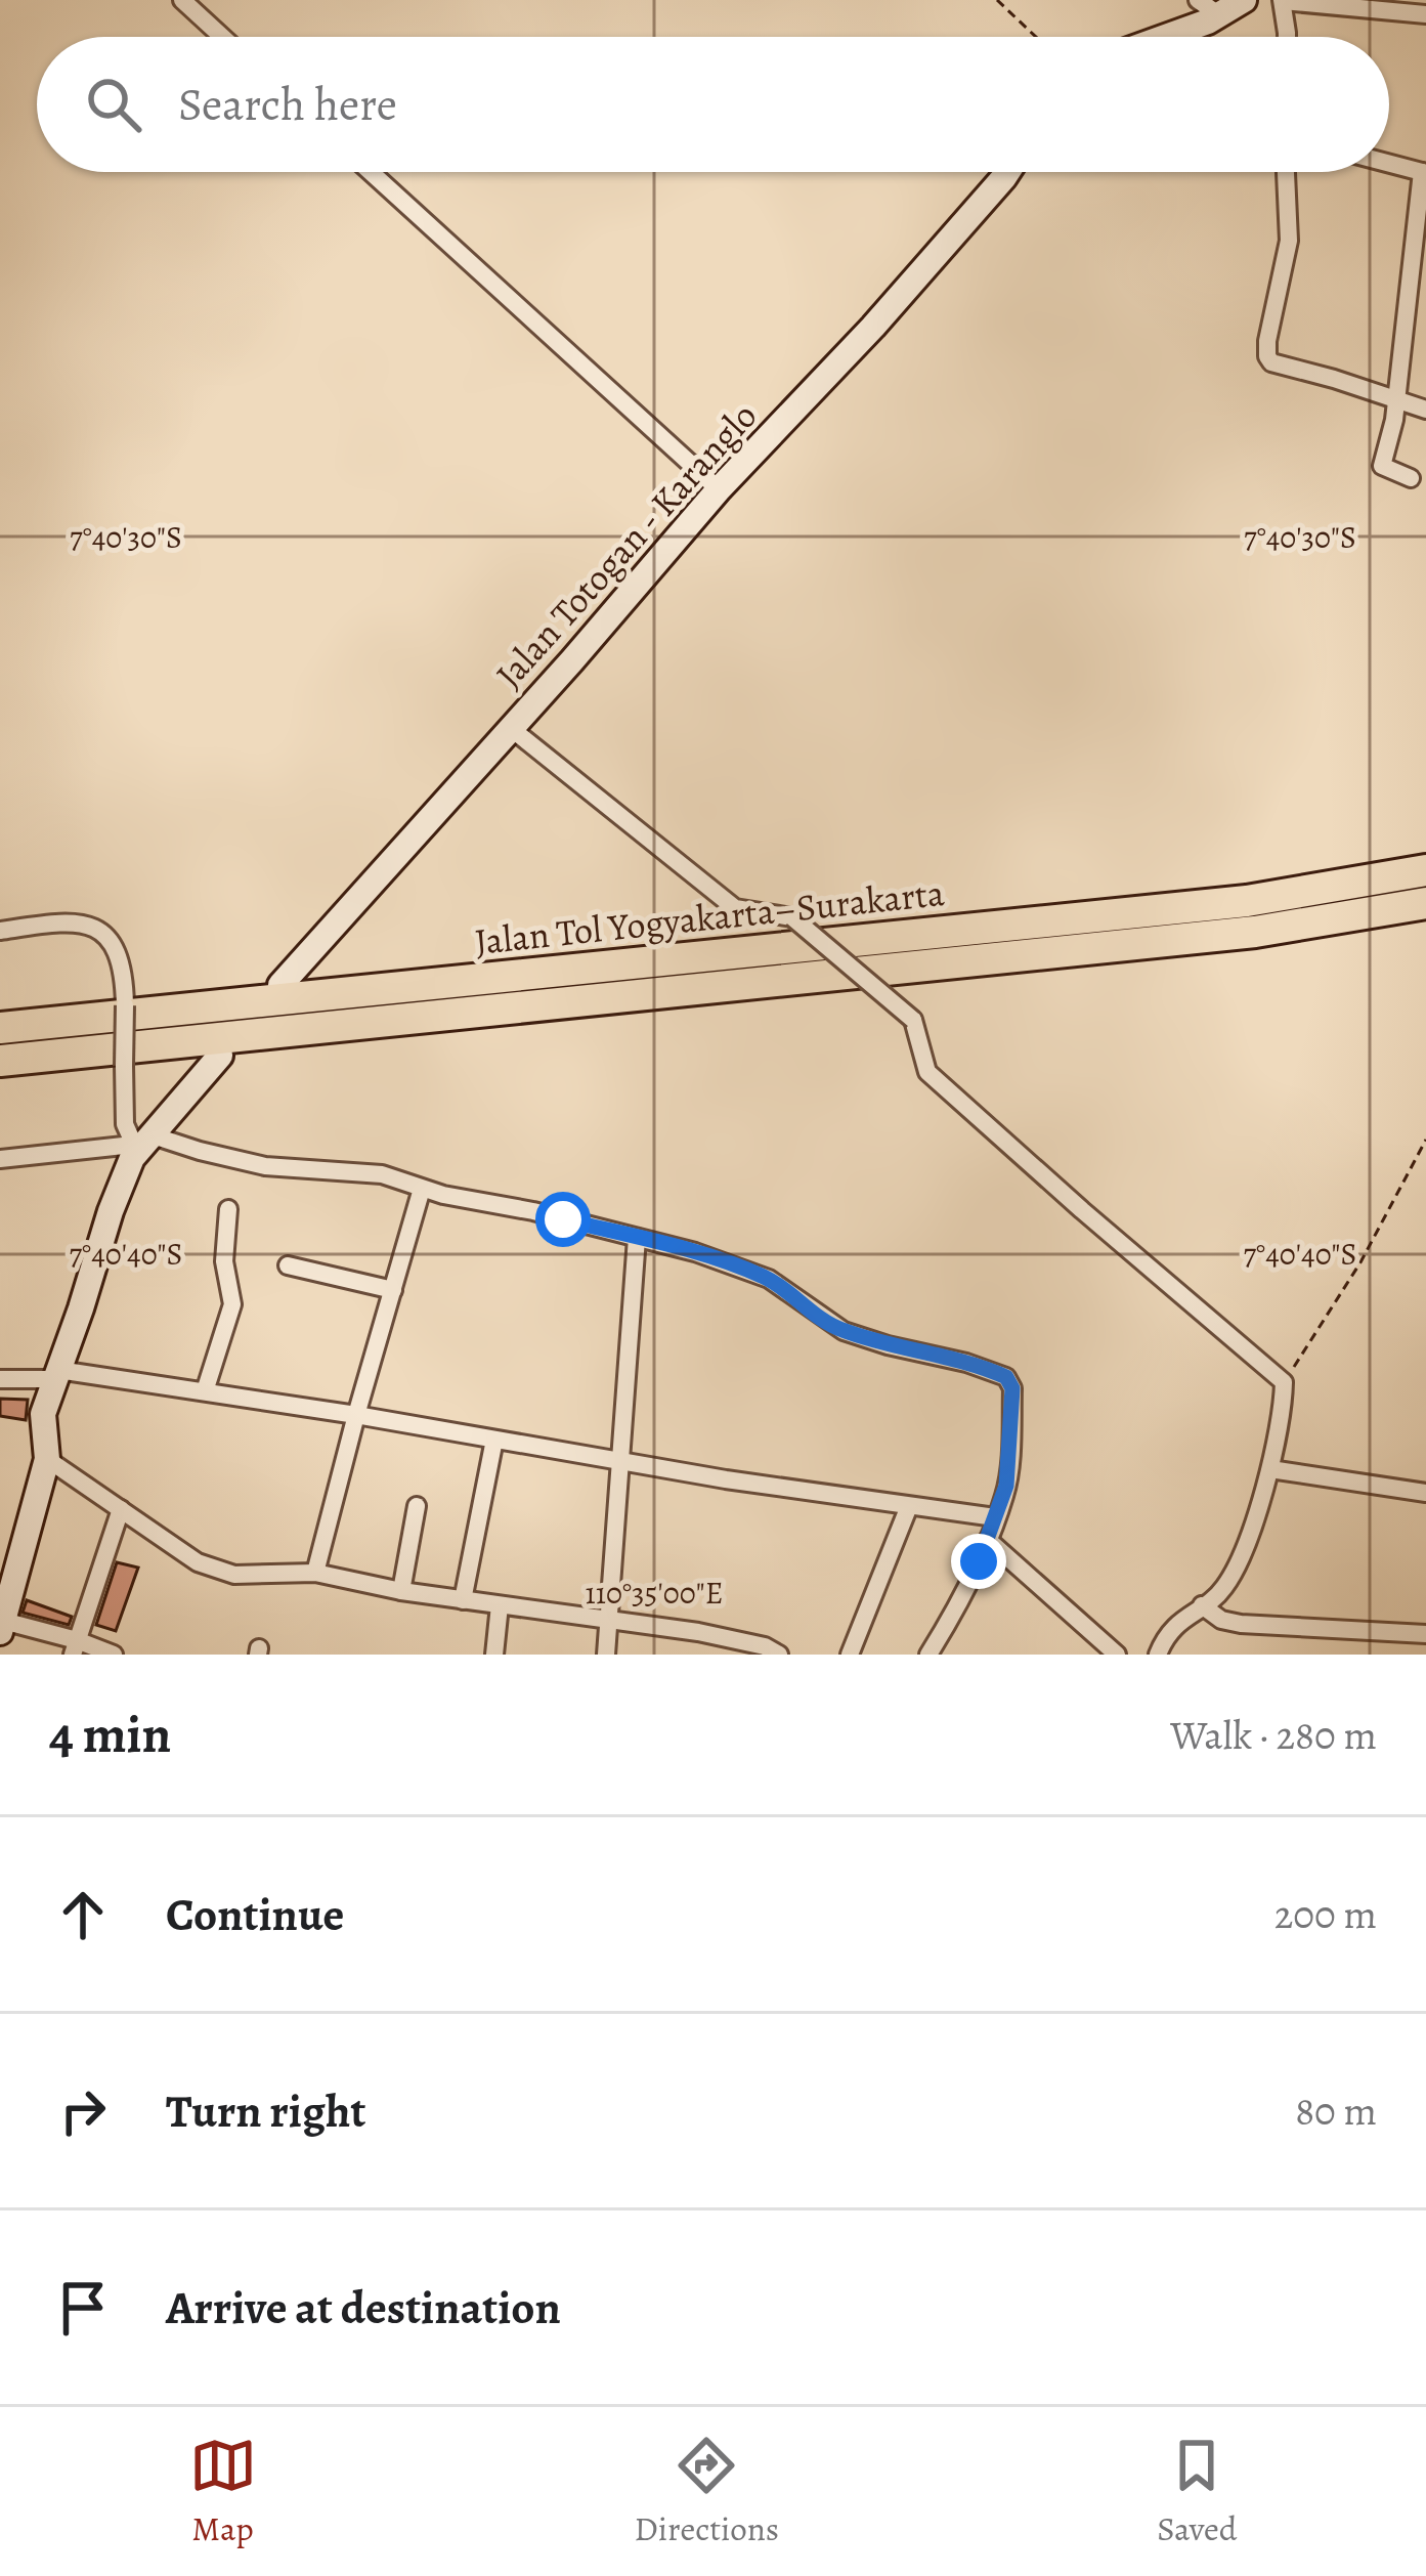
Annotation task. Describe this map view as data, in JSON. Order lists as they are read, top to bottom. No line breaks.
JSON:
{"streets":{"highway":["Jalan Tol Yogyakarta–Surakarta"],"main road":["Jalan Totogan - Karanglo"]},"page":{"search":"Search here","heading":["4 min","Walk · 280 m"],"list":[["Continue","200 m"],["Turn right","80 m"],"Arrive at destination"],"nav":["Map","Directions","Saved"]},"coordinates":["7°40'30\"S","7°40'40\"S","110°35'00\"E"]}
